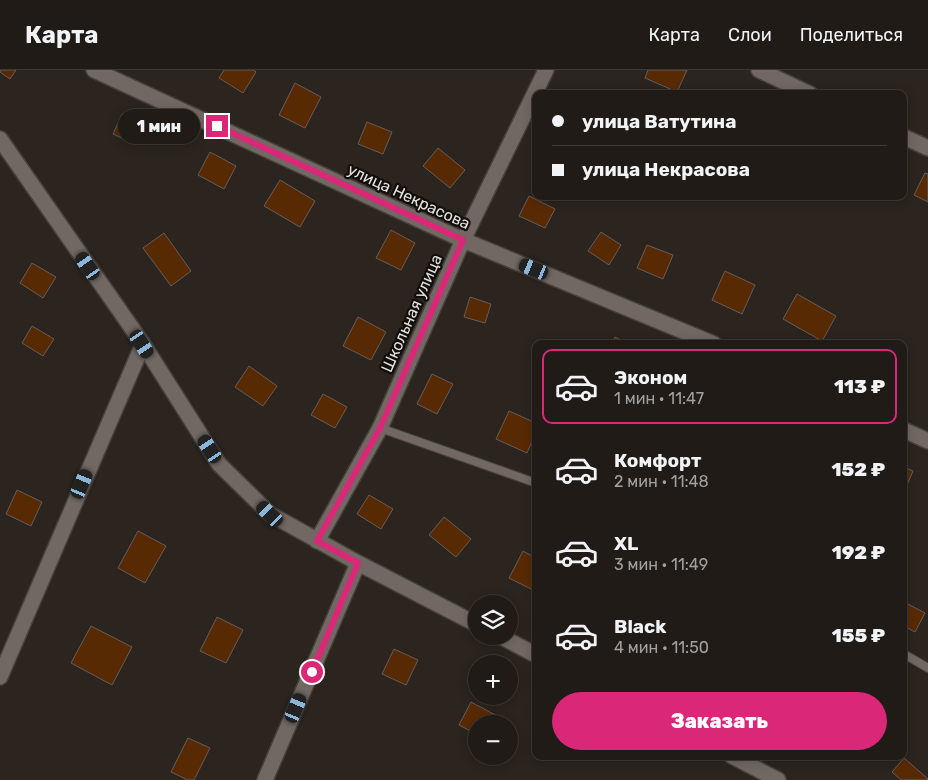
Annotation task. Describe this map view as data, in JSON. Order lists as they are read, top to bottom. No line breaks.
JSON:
{"streets":{"street":["улица Некрасова","Школьная улица"]},"crossings":[["улица Некрасова","Школьная улица"]],"page":{"header":"Карта","nav":["Карта","Слои","Поделиться"],"banner":["улица Ватутина","улица Некрасова"],"bubble":"1 мин","list":[{"name":"Эконом","note":"1 мин · 11:47","value":"113 ₽"},{"name":"Комфорт","note":"2 мин · 11:48","value":"152 ₽"},{"name":"XL","note":"3 мин · 11:49","value":"192 ₽"},{"name":"Black","note":"4 мин · 11:50","value":"155 ₽"}],"map_buttons":["+","−"],"buttons":"Заказать"}}
